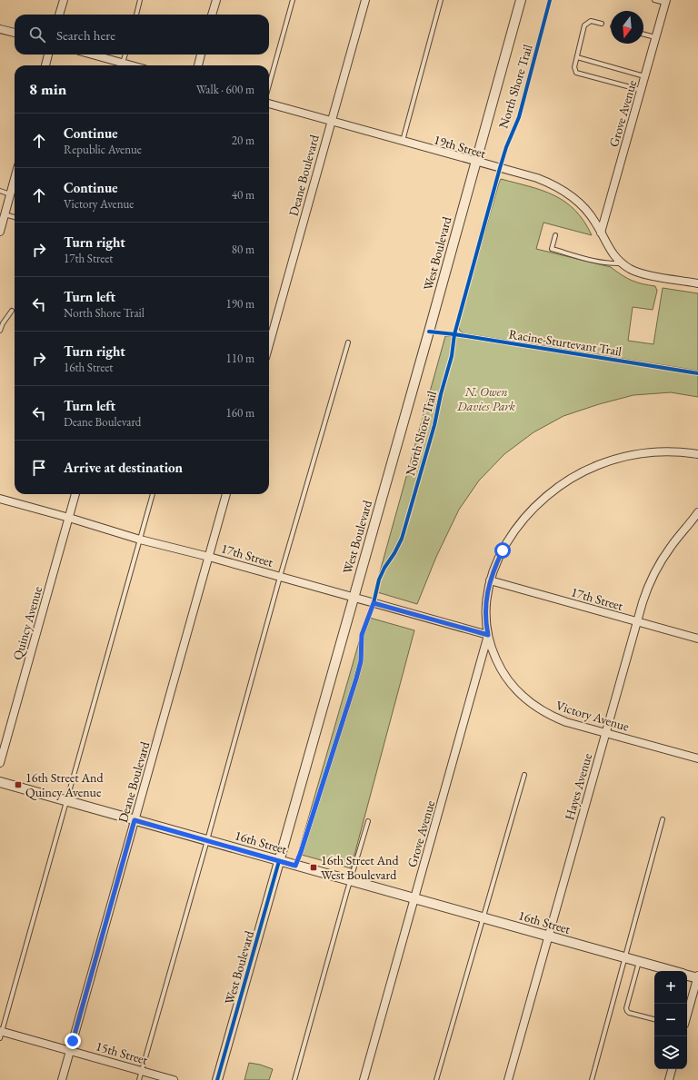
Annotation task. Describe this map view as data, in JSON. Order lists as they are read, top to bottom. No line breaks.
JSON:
{"streets":{"street":["Grove Avenue","19th Street","Deane Boulevard","West Boulevard","17th Street","Quincy Avenue","Victory Avenue","Hayes Avenue","16th Street","15th Street"],"cycle path":["North Shore Trail","Racine-Sturtevant Trail"]},"crossings":[["Grove Avenue","19th Street"],["Grove Avenue","17th Street"],["Grove Avenue","Victory Avenue"],["Grove Avenue","16th Street"],["19th Street","Deane Boulevard"],["19th Street","West Boulevard"],["Deane Boulevard","17th Street"],["Deane Boulevard","16th Street"],["Deane Boulevard","15th Street"],["West Boulevard","17th Street"],["West Boulevard","16th Street"],["17th Street","Quincy Avenue"],["17th Street","Victory Avenue"],["17th Street","Hayes Avenue"],["Victory Avenue","Hayes Avenue"],["Hayes Avenue","16th Street"]],"parks":["N. Owen Davies Park"],"places":{"transit":["16th Street And Quincy Avenue","16th Street And West Boulevard"]},"north":"bottom","page":{"search":"Search here","heading":["8 min","Walk · 600 m"],"list":[["Continue","Republic Avenue","20 m"],["Continue","Victory Avenue","40 m"],["Turn right","17th Street","80 m"],["Turn left","North Shore Trail","190 m"],["Turn right","16th Street","110 m"],["Turn left","Deane Boulevard","160 m"],"Arrive at destination"],"map_buttons":["+","−"]}}
